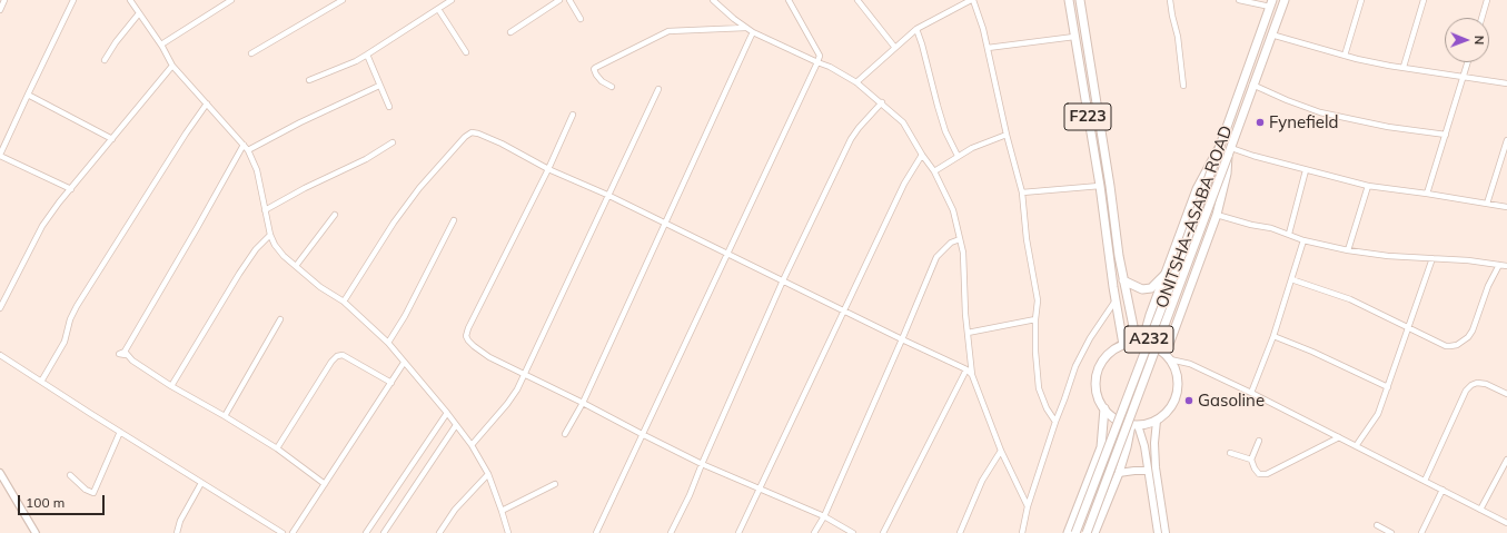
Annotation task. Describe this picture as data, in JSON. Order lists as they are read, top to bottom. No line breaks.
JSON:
{"streets":{"main road":["F223","ONITSHA-ASABA ROAD","A232"]},"places":["Fynefield","Gasoline"],"scale_bar":"100 m","north":"right"}
